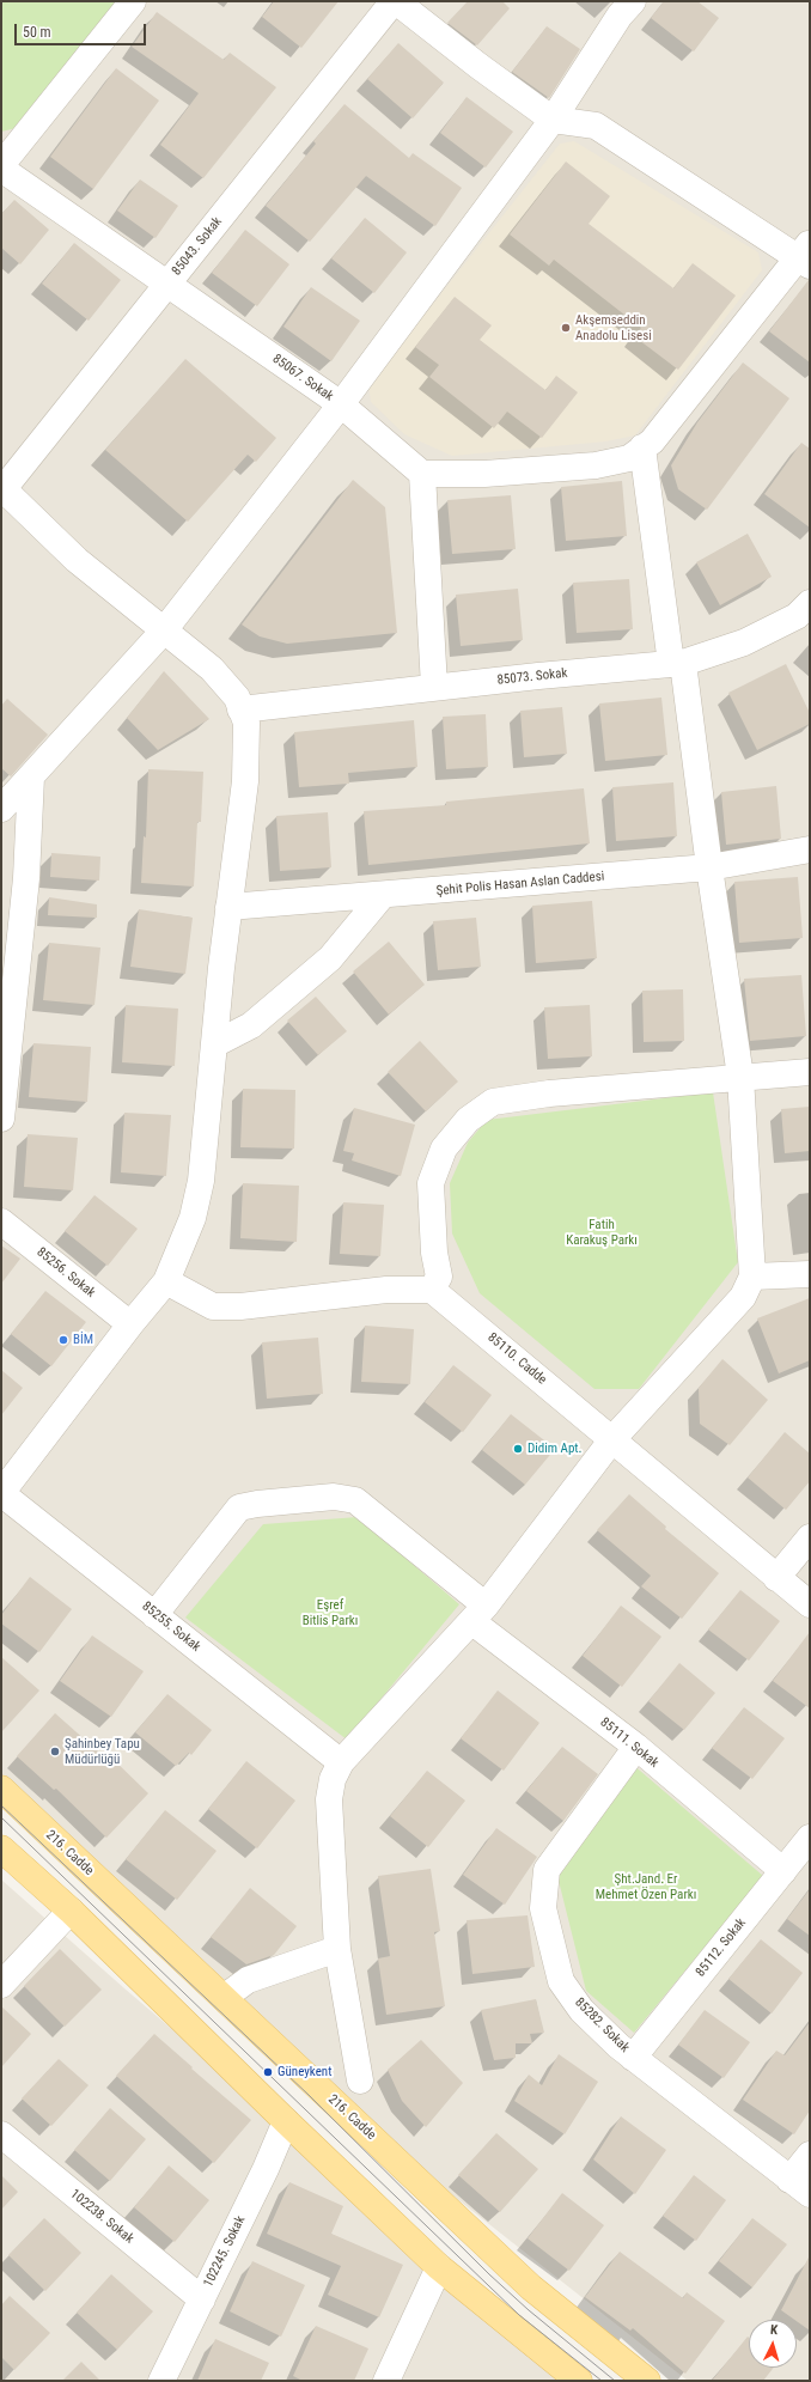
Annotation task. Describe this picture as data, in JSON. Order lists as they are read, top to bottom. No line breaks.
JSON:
{"streets":{"main road":["216. Cadde"],"street":["85043. Sokak","85067. Sokak","85073. Sokak","Şehit Polis Hasan Aslan Caddesi","85256. Sokak","85110. Cadde","85255. Sokak","85111. Sokak","85112. Sokak","85282. Sokak","102238. Sokak","102245. Sokak"]},"crossings":[["85043. Sokak","85067. Sokak"],["85255. Sokak","85111. Sokak"],["85111. Sokak","85112. Sokak"],["85111. Sokak","85282. Sokak"],["85112. Sokak","85282. Sokak"],["102238. Sokak","102245. Sokak"]],"parks":["Fatih Karakuş Parkı","Eşref Bitlis Parkı","Şht.Jand. Er Mehmet Özen Parkı"],"places":["Akşemseddin Anadolu Lisesi","BİM","Didim Apt.","Şahinbey Tapu Müdürlüğü","Güneykent"],"scale_bar":"50 m","north":"top"}
